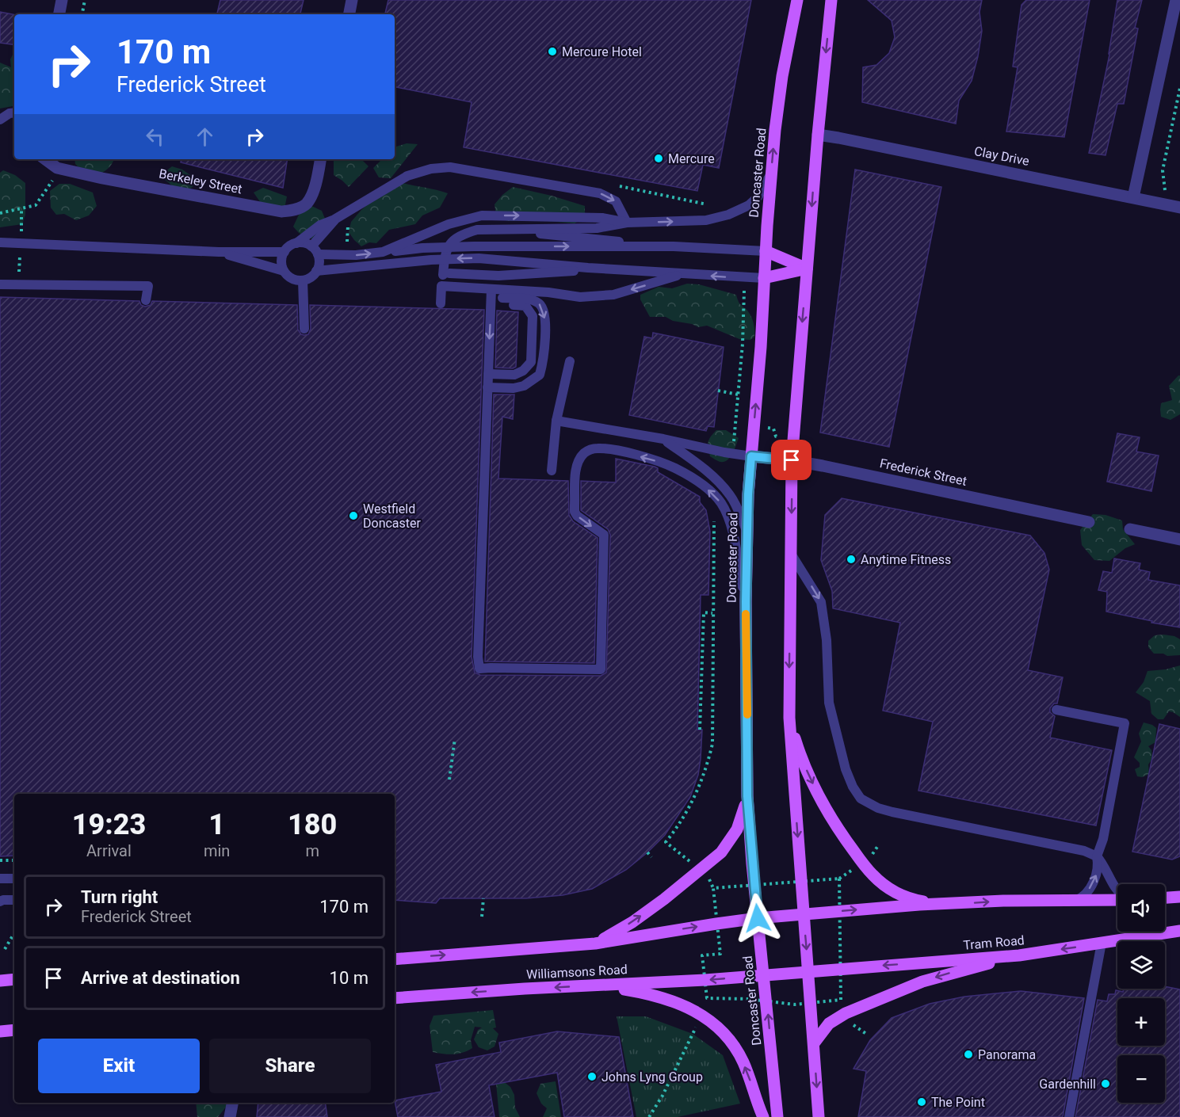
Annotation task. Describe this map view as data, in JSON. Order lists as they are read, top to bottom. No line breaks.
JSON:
{"streets":{"main road":["Doncaster Road","Tram Road","Williamsons Road"],"street":["Clay Drive","Berkeley Street","Frederick Street"]},"crossings":[["Doncaster Road","Frederick Street"],["Doncaster Road","Tram Road"],["Doncaster Road","Williamsons Road"],["Tram Road","Williamsons Road"]],"places":["Mercure Hotel","Mercure","Westfield Doncaster","Anytime Fitness","Panorama","Johns Lyng Group","Gardenhill","The Point"],"page":{"turn":["170 m","Frederick Street"],"eta":["19:23","Arrival","1","min","180","m"],"list":[{"name":"Turn right","note":"Frederick Street","value":"170 m"},{"name":"Arrive at destination","value":"10 m"}],"map_buttons":["+","−"],"buttons":["Exit","Share"]}}
